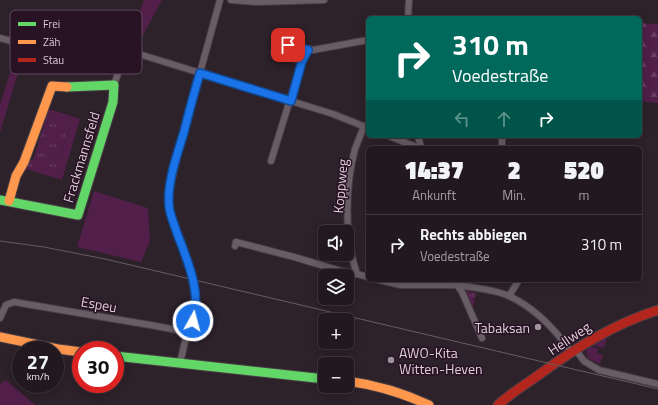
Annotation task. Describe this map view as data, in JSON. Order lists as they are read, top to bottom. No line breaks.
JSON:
{"streets":{"street":["Frackmannsfeld","Koppweg","Espeu","Hellweg"]},"places":["Tabaksan","AWO-Kita Witten-Heven"],"legend":["Frei","Zäh","Stau"],"page":{"turn":["310 m","Voedestraße"],"eta":["14:37","Ankunft","2","Min.","520","m"],"list":[{"name":"Rechts abbiegen","note":"Voedestraße","value":"310 m"}],"map_buttons":["+","−"],"speed":"27 km/h","limit":"30"}}
